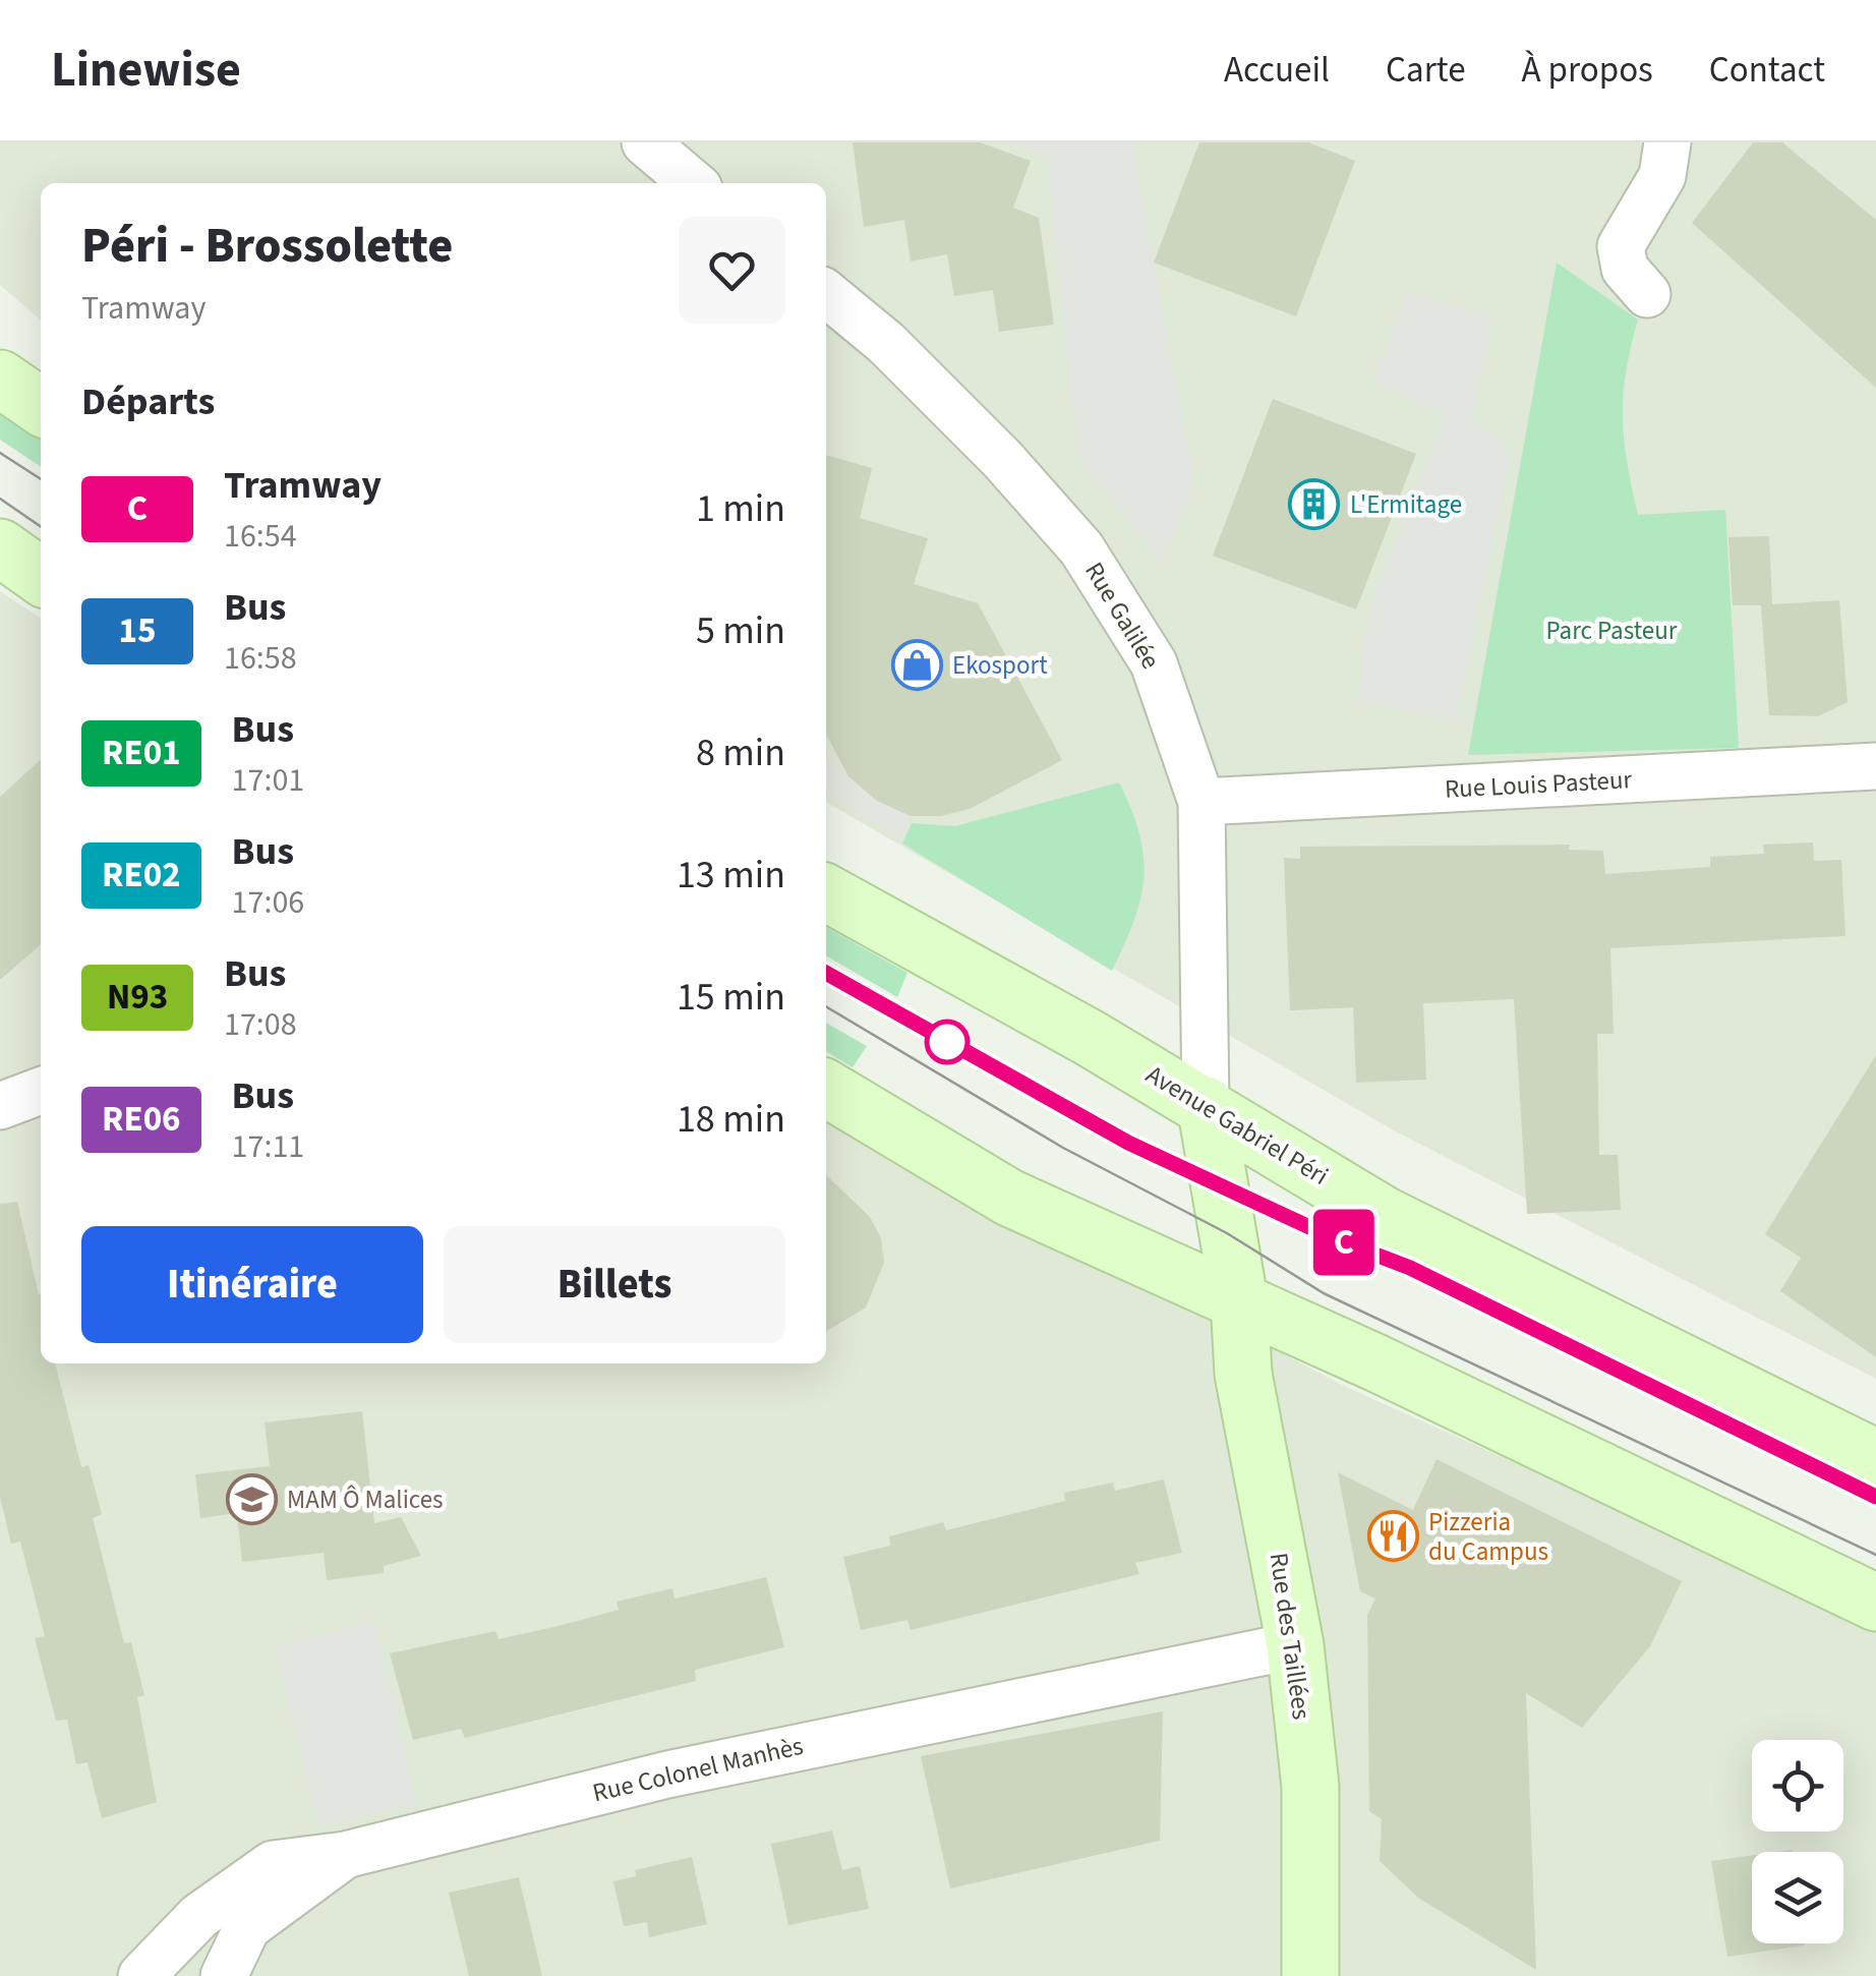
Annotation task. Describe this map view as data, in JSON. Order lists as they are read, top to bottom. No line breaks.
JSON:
{"streets":{"main road":["Avenue Gabriel Péri","Rue des Taillées"],"street":["Rue Galilée","Rue Louis Pasteur","Rue Colonel Manhès"]},"crossings":[["Rue Galilée","Rue Louis Pasteur"],["Rue Galilée","Avenue Gabriel Péri"],["Rue Galilée","Rue des Taillées"],["Avenue Gabriel Péri","Rue des Taillées"],["Rue des Taillées","Rue Colonel Manhès"]],"parks":["Parc Pasteur"],"places":{"building":["L'Ermitage"],"shop":["Ekosport"],"school or university":["MAM Ô Malices"],"restaurant":["Pizzeria du Campus"]},"lines":["tram line C"],"page":{"header":"Linewise","nav":["Accueil","Carte","À propos","Contact"],"on_map":"C","heading":[["Péri - Brossolette","Tramway"],"Départs"],"list":[{"mark":"C","name":"Tramway","note":"16:54","value":"1 min"},{"mark":"15","name":"Bus","note":"16:58","value":"5 min"},{"mark":"RE01","name":"Bus","note":"17:01","value":"8 min"},{"mark":"RE02","name":"Bus","note":"17:06","value":"13 min"},{"mark":"N93","name":"Bus","note":"17:08","value":"15 min"},{"mark":"RE06","name":"Bus","note":"17:11","value":"18 min"}],"buttons":["Itinéraire","Billets"]}}
